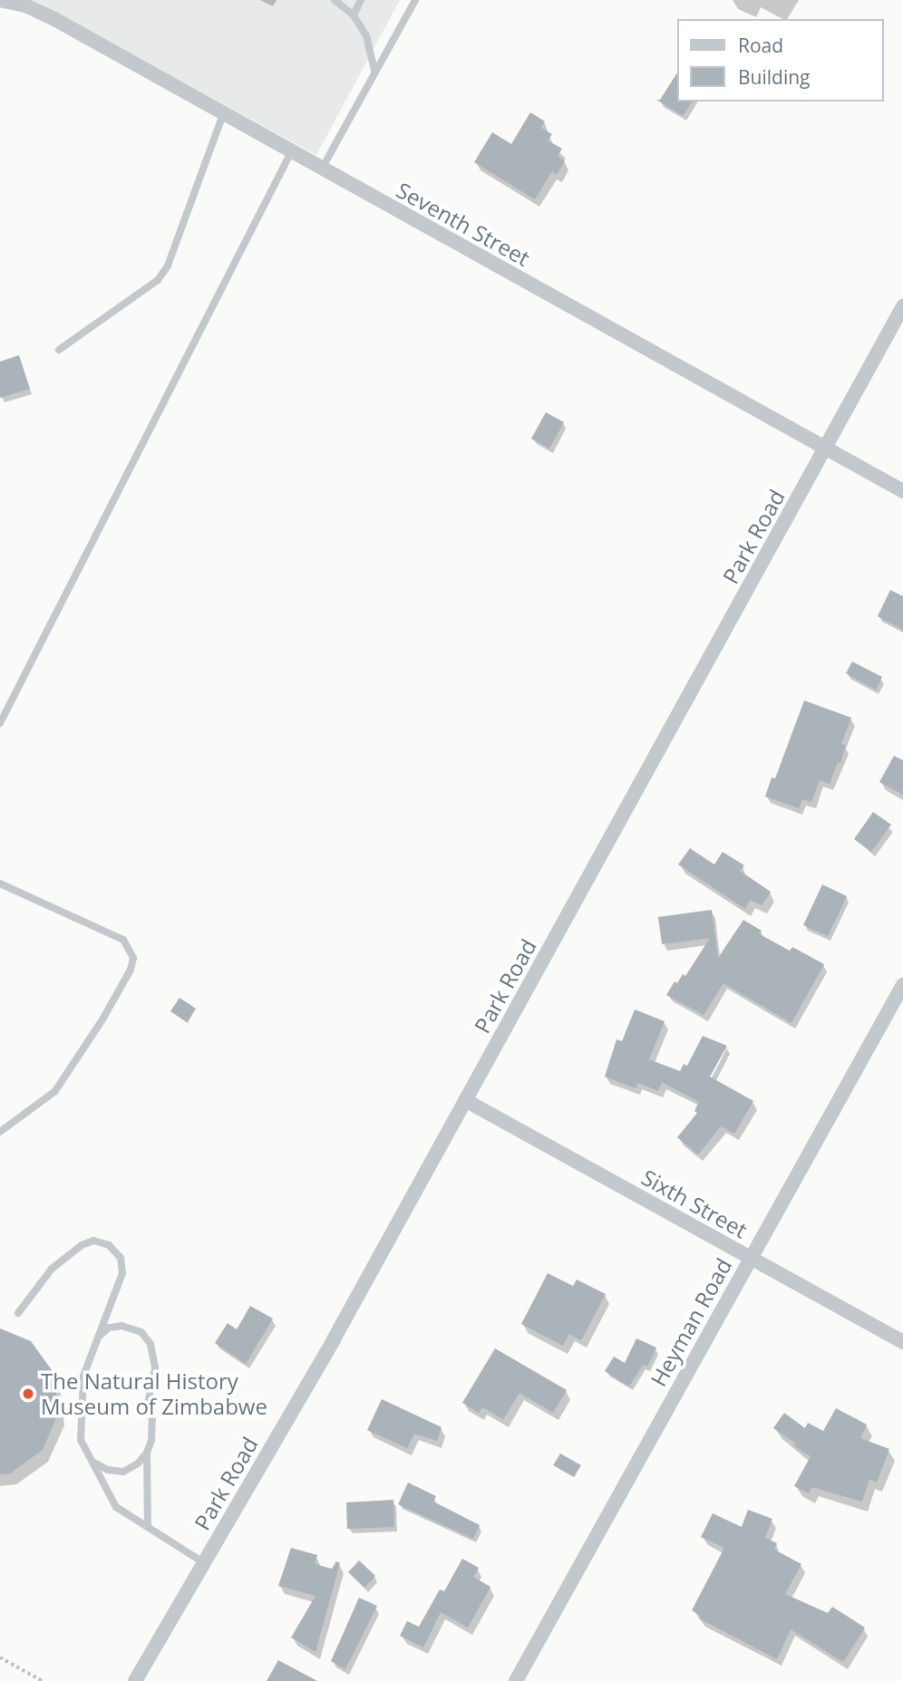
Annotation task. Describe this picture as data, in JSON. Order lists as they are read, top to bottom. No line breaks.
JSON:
{"streets":{"street":["Seventh Street","Park Road","Sixth Street","Heyman Road"]},"crossings":[["Seventh Street","Park Road"],["Park Road","Sixth Street"],["Sixth Street","Heyman Road"]],"places":["The Natural History Museum of Zimbabwe"],"legend":["Road","Building"]}
